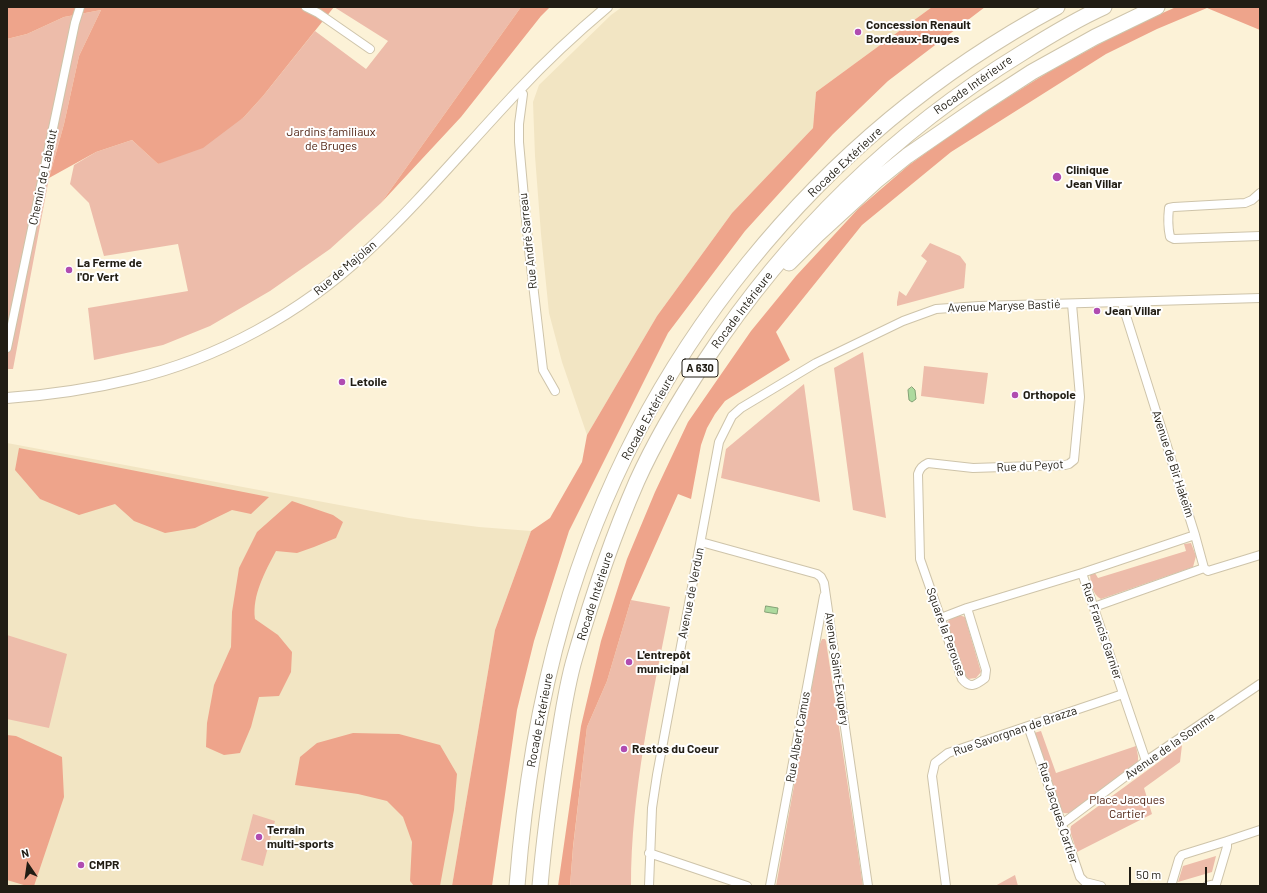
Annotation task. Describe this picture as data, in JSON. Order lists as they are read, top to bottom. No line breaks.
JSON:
{"streets":{"highway":["Rocade Intérieure","Rocade Extérieure","A 630"],"street":["Chemin de Labatut","Rue André Sarreau","Rue de Majolan","Avenue Maryse Bastié","Avenue de Bir Hakeïm","Rue du Peyot","Avenue de Verdun","Rue Francis Garnier","Square la Perouse","Avenue Saint-Exupéry","Rue Savorgnan de Brazza","Rue Albert Camus","Avenue de la Somme","Rue Jacques Cartier"]},"crossings":[["Rue André Sarreau","Rue de Majolan"],["Avenue Maryse Bastié","Avenue de Bir Hakeïm"],["Avenue Maryse Bastié","Rue du Peyot"],["Avenue Maryse Bastié","Avenue de Verdun"],["Rue du Peyot","Square la Perouse"],["Avenue de Verdun","Avenue Saint-Exupéry"],["Rue Francis Garnier","Square la Perouse"],["Rue Francis Garnier","Rue Savorgnan de Brazza"],["Rue Francis Garnier","Avenue de la Somme"],["Avenue Saint-Exupéry","Rue Albert Camus"],["Rue Savorgnan de Brazza","Rue Jacques Cartier"],["Avenue de la Somme","Rue Jacques Cartier"]],"parks":["Jardins familiaux de Bruges","Place Jacques Cartier"],"places":["Concession Renault Bordeaux-Bruges","Clinique Jean Villar","La Ferme de l'Or Vert","Jean Villar","Letoile","Orthopole","L'entrepôt municipal","Restos du Coeur","Terrain multi-sports","CMPR"],"scale_bar":"50 m","north":"top"}
